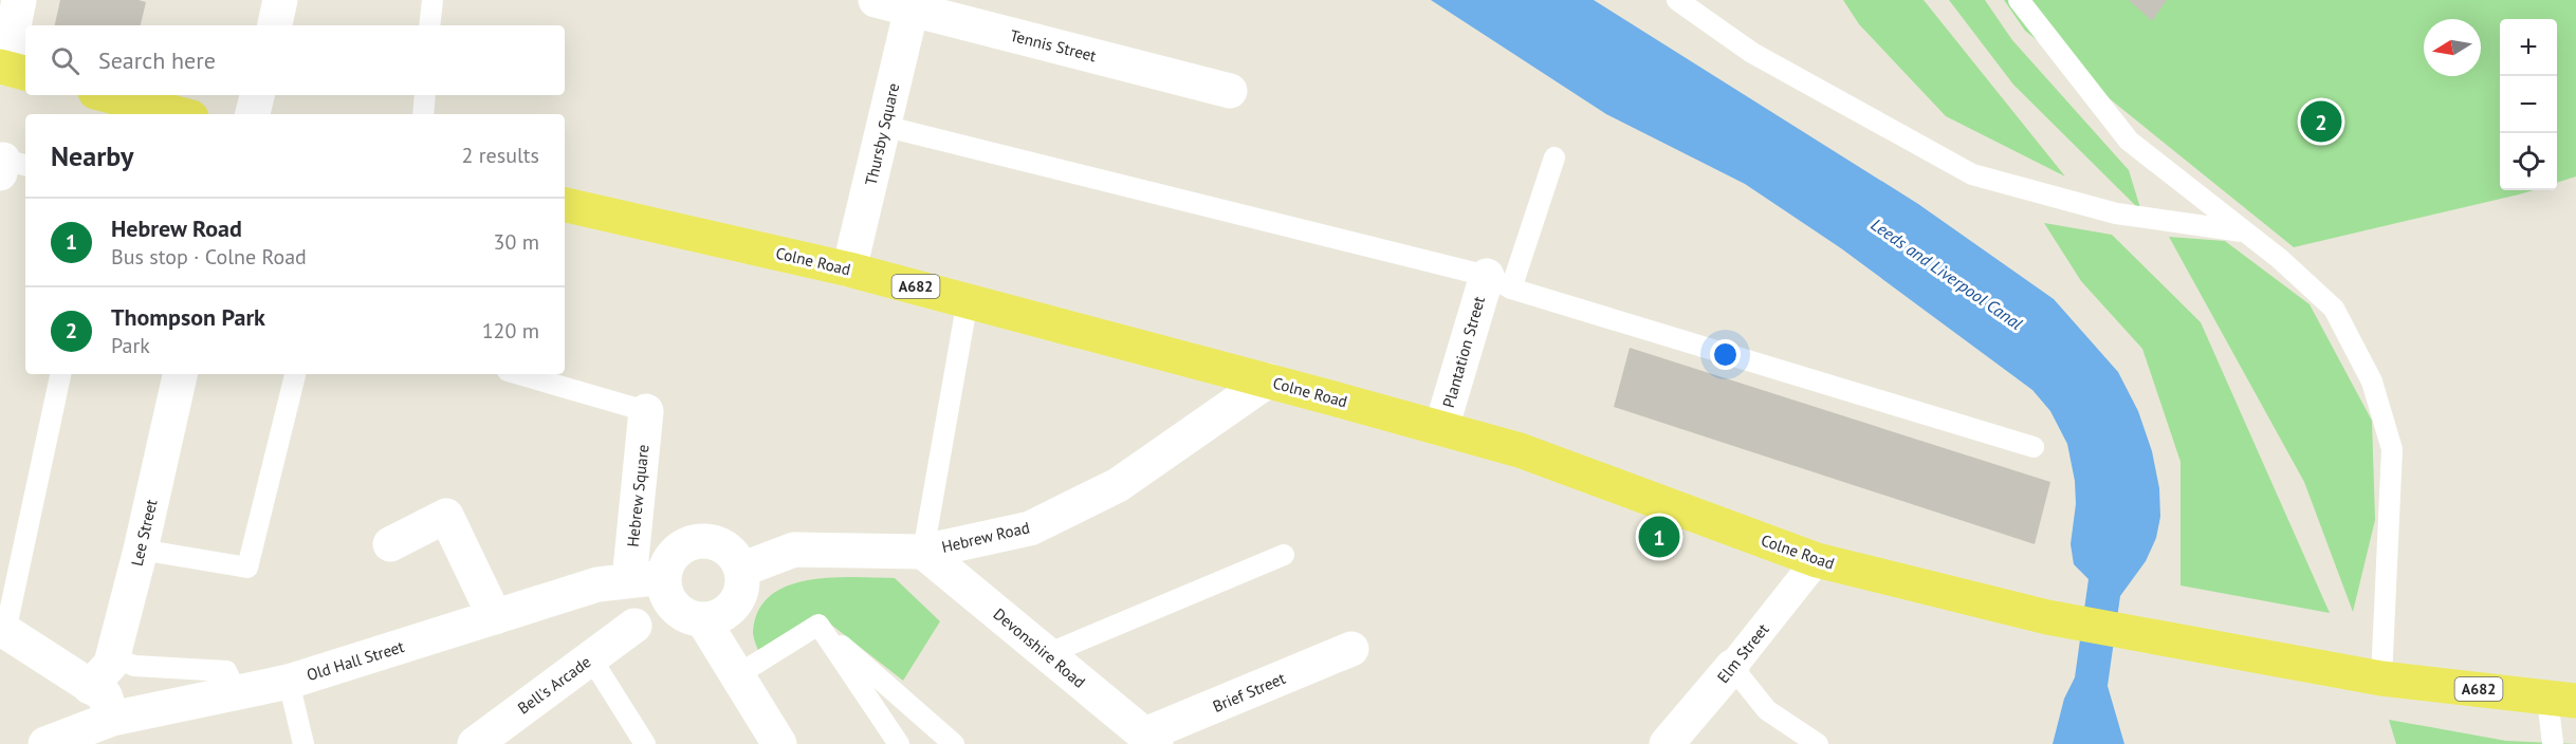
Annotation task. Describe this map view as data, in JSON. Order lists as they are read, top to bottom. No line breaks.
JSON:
{"streets":{"main road":["Colne Road","A682"],"street":["Tennis Street","Thursby Square","Plantation Street","Hebrew Square","Lee Street","Hebrew Road","Devonshire Road","Elm Street","Old Hall Street","Bell's Arcade","Brief Street"]},"crossings":[["Tennis Street","Thursby Square"],["Thursby Square","Colne Road"],["Colne Road","A682"],["Colne Road","Plantation Street"],["Colne Road","Hebrew Road"],["Colne Road","Elm Street"],["Hebrew Square","Old Hall Street"],["Hebrew Road","Devonshire Road"],["Hebrew Road","Old Hall Street"],["Devonshire Road","Brief Street"]],"water":["Leeds and Liverpool Canal"],"north":"left","page":{"map_buttons":["+","−"],"search":"Search here","pins":["2","1"],"heading":["Nearby","2 results"],"list":[{"mark":"1","name":"Hebrew Road","note":"Bus stop · Colne Road","value":"30 m"},{"mark":"2","name":"Thompson Park","note":"Park","value":"120 m"}]}}
